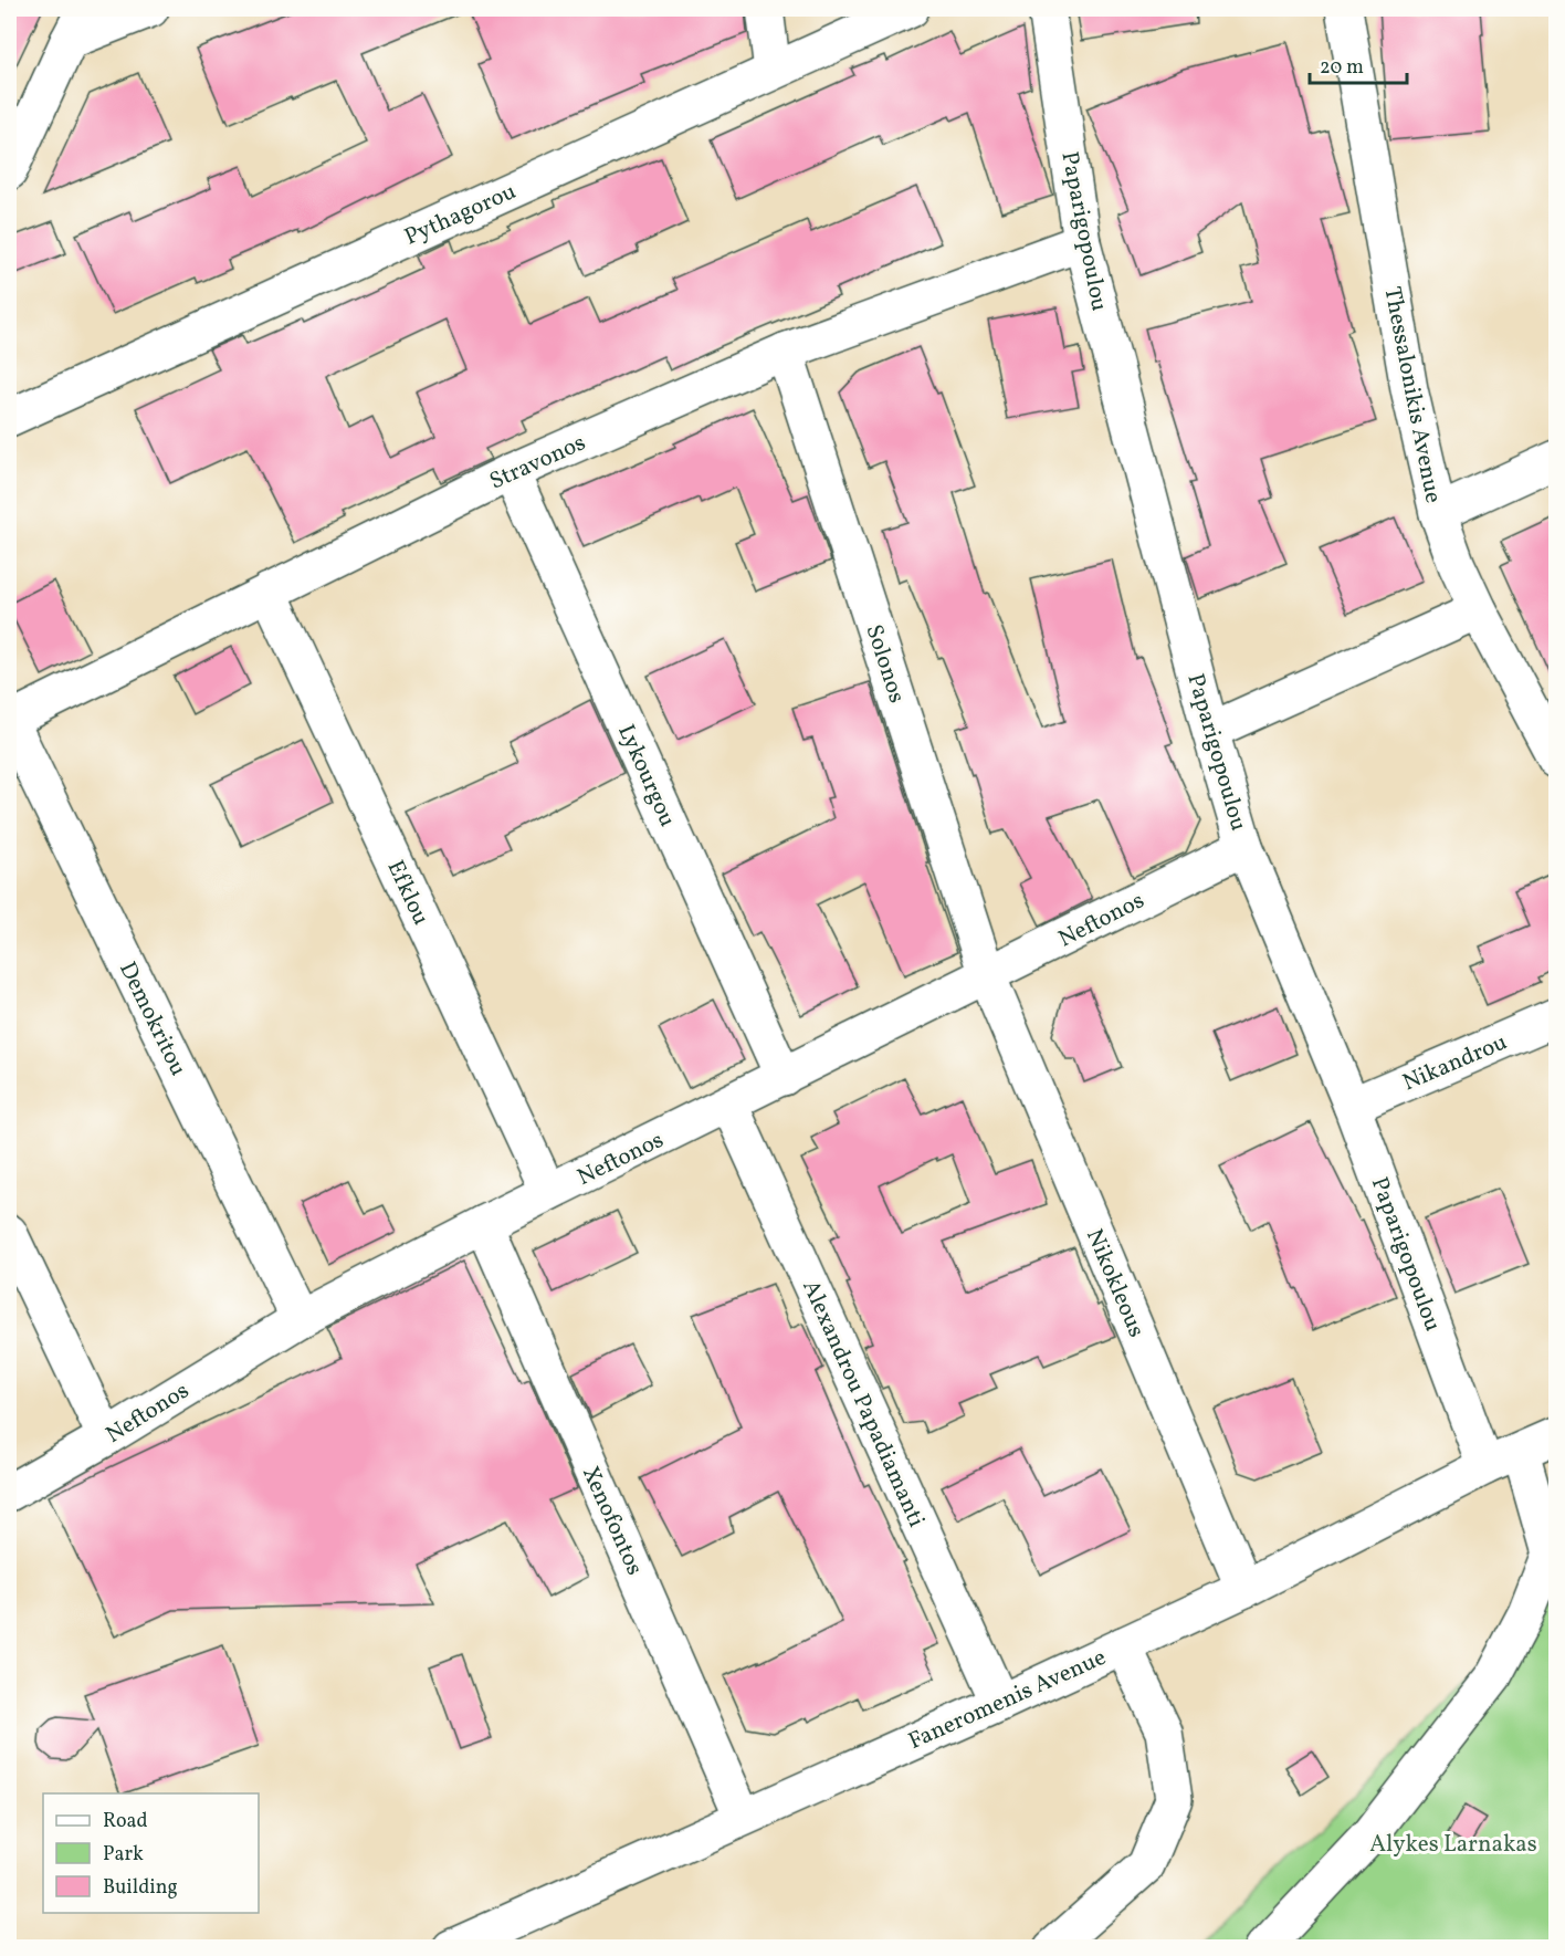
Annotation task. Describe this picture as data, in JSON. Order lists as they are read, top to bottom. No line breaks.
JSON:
{"streets":{"street":["Pythagorou","Paparigopoulou","Thessalonikis Avenue","Stravonos","Solonos","Lykourgou","Efklou","Neftonos","Demokritou","Nikandrou","Nikokleous","Alexandrou Papadiamanti","Xenofontos","Faneromenis Avenue"]},"crossings":[["Paparigopoulou","Stravonos"],["Paparigopoulou","Neftonos"],["Paparigopoulou","Nikandrou"],["Paparigopoulou","Faneromenis Avenue"],["Stravonos","Solonos"],["Stravonos","Lykourgou"],["Stravonos","Efklou"],["Stravonos","Demokritou"],["Solonos","Neftonos"],["Solonos","Nikokleous"],["Lykourgou","Neftonos"],["Efklou","Neftonos"],["Neftonos","Demokritou"],["Neftonos","Nikokleous"],["Neftonos","Alexandrou Papadiamanti"],["Neftonos","Xenofontos"],["Nikokleous","Faneromenis Avenue"],["Alexandrou Papadiamanti","Faneromenis Avenue"],["Xenofontos","Faneromenis Avenue"]],"parks":["Alykes Larnakas"],"legend":["Road","Park","Building"],"scale_bar":"20 m"}
